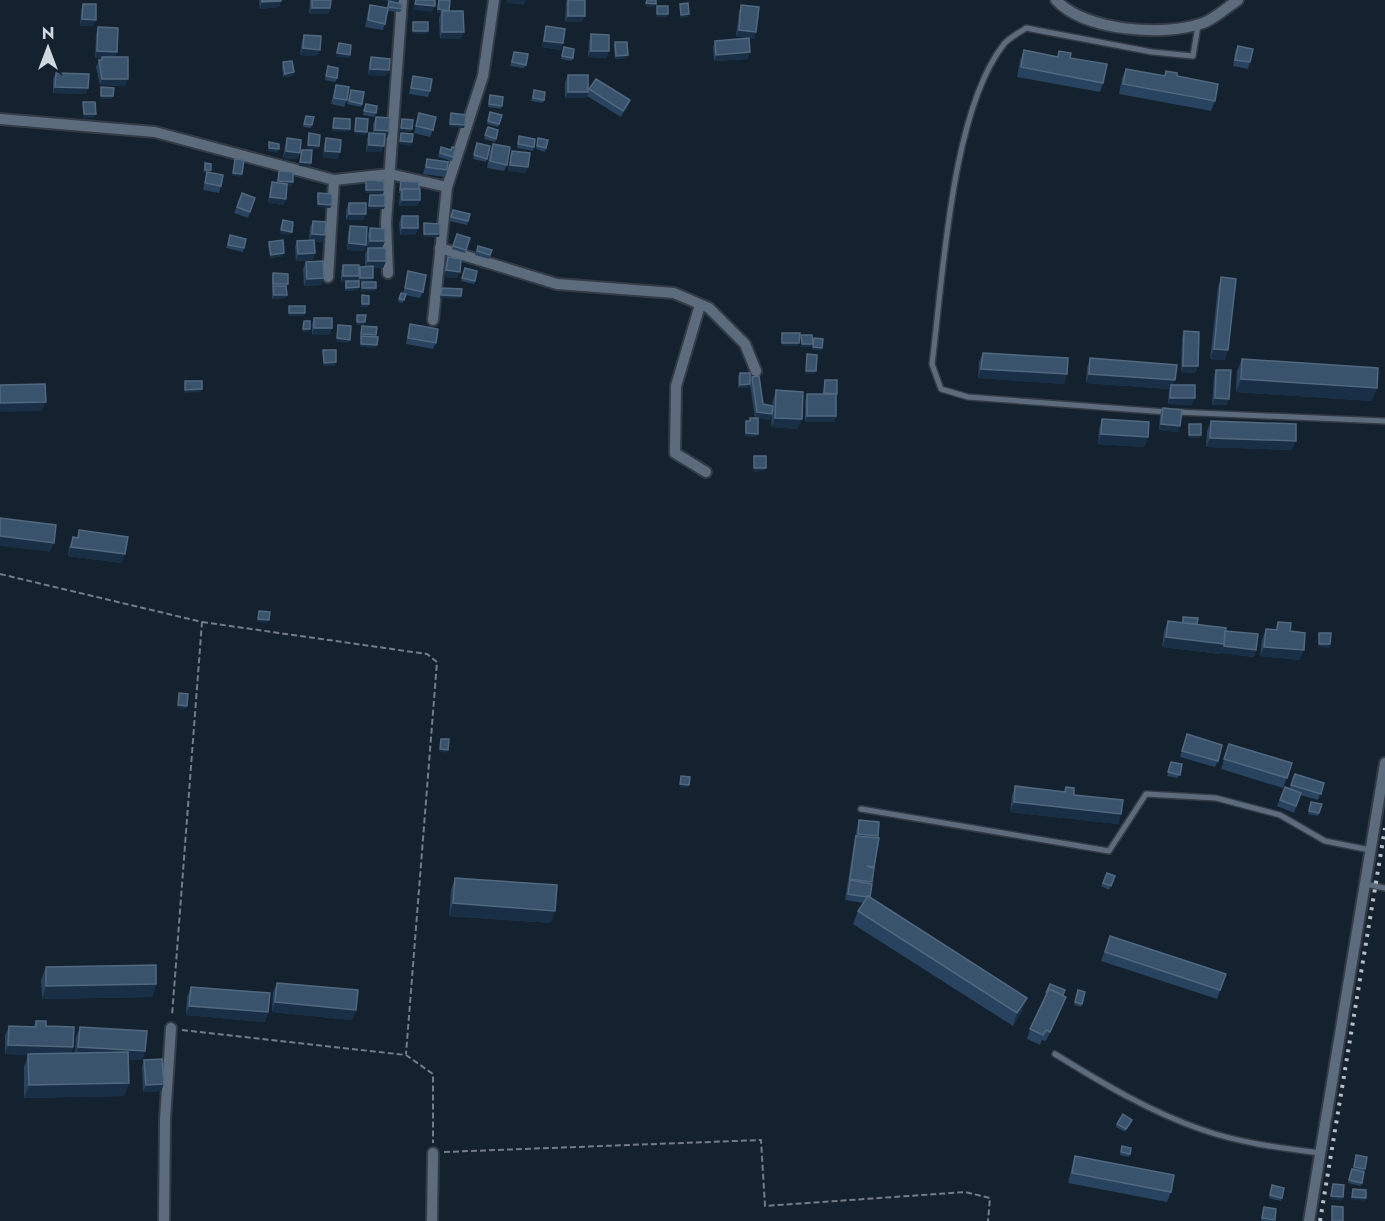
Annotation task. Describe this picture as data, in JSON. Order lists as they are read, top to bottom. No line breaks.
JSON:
{"north":"top"}
